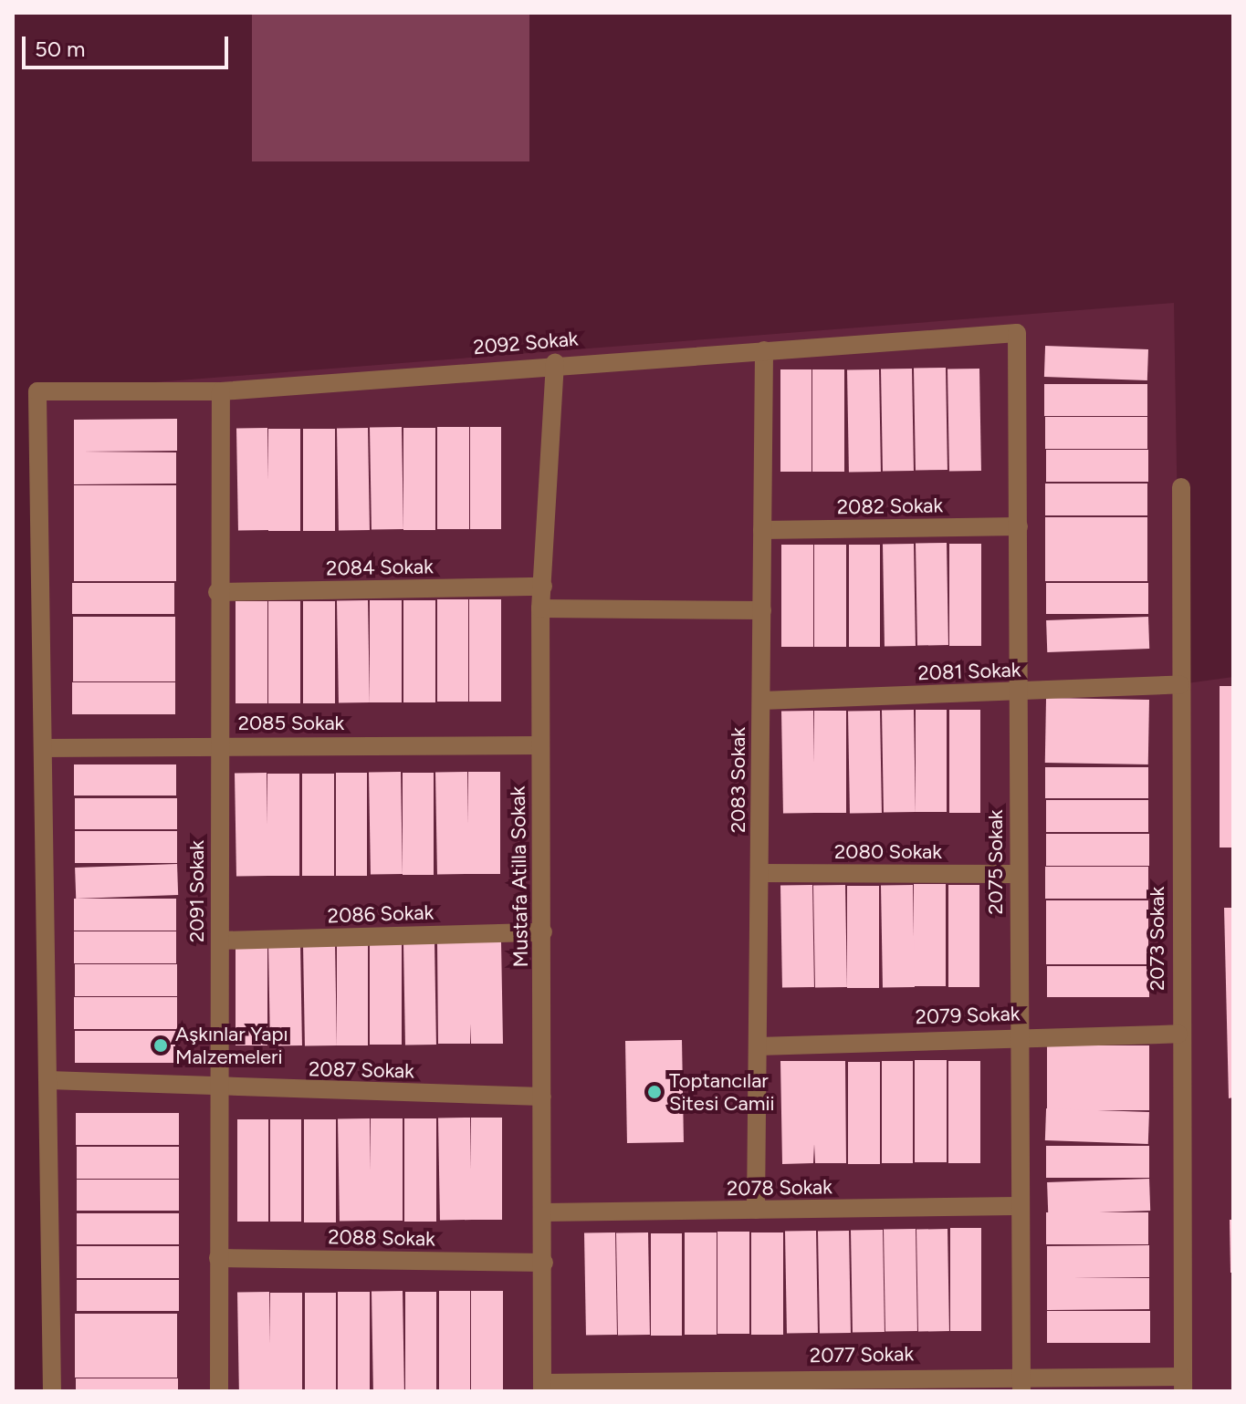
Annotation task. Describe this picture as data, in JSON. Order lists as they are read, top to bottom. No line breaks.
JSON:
{"streets":{"street":["2092 Sokak","2082 Sokak","2084 Sokak","2081 Sokak","2085 Sokak","2083 Sokak","2080 Sokak","2075 Sokak","Mustafa Atilla Sokak","2091 Sokak","2086 Sokak","2073 Sokak","2079 Sokak","2087 Sokak","2078 Sokak","2088 Sokak","2077 Sokak"]},"crossings":[["2092 Sokak","2085 Sokak"],["2092 Sokak","2083 Sokak"],["2092 Sokak","2075 Sokak"],["2092 Sokak","Mustafa Atilla Sokak"],["2092 Sokak","2091 Sokak"],["2082 Sokak","2083 Sokak"],["2082 Sokak","2075 Sokak"],["2084 Sokak","Mustafa Atilla Sokak"],["2084 Sokak","2091 Sokak"],["2081 Sokak","2083 Sokak"],["2081 Sokak","2075 Sokak"],["2081 Sokak","2073 Sokak"],["2085 Sokak","Mustafa Atilla Sokak"],["2085 Sokak","2091 Sokak"],["2083 Sokak","2080 Sokak"],["2083 Sokak","2079 Sokak"],["2083 Sokak","2078 Sokak"],["2080 Sokak","2075 Sokak"],["2075 Sokak","2079 Sokak"],["2075 Sokak","2078 Sokak"],["2075 Sokak","2077 Sokak"],["Mustafa Atilla Sokak","2086 Sokak"],["Mustafa Atilla Sokak","2087 Sokak"],["Mustafa Atilla Sokak","2078 Sokak"],["Mustafa Atilla Sokak","2088 Sokak"],["Mustafa Atilla Sokak","2077 Sokak"],["2091 Sokak","2086 Sokak"],["2091 Sokak","2087 Sokak"],["2091 Sokak","2088 Sokak"],["2073 Sokak","2079 Sokak"],["2073 Sokak","2077 Sokak"]],"places":["Aşkınlar Yapı Malzemeleri","Toptancılar Sitesi Camii"],"scale_bar":"50 m"}
